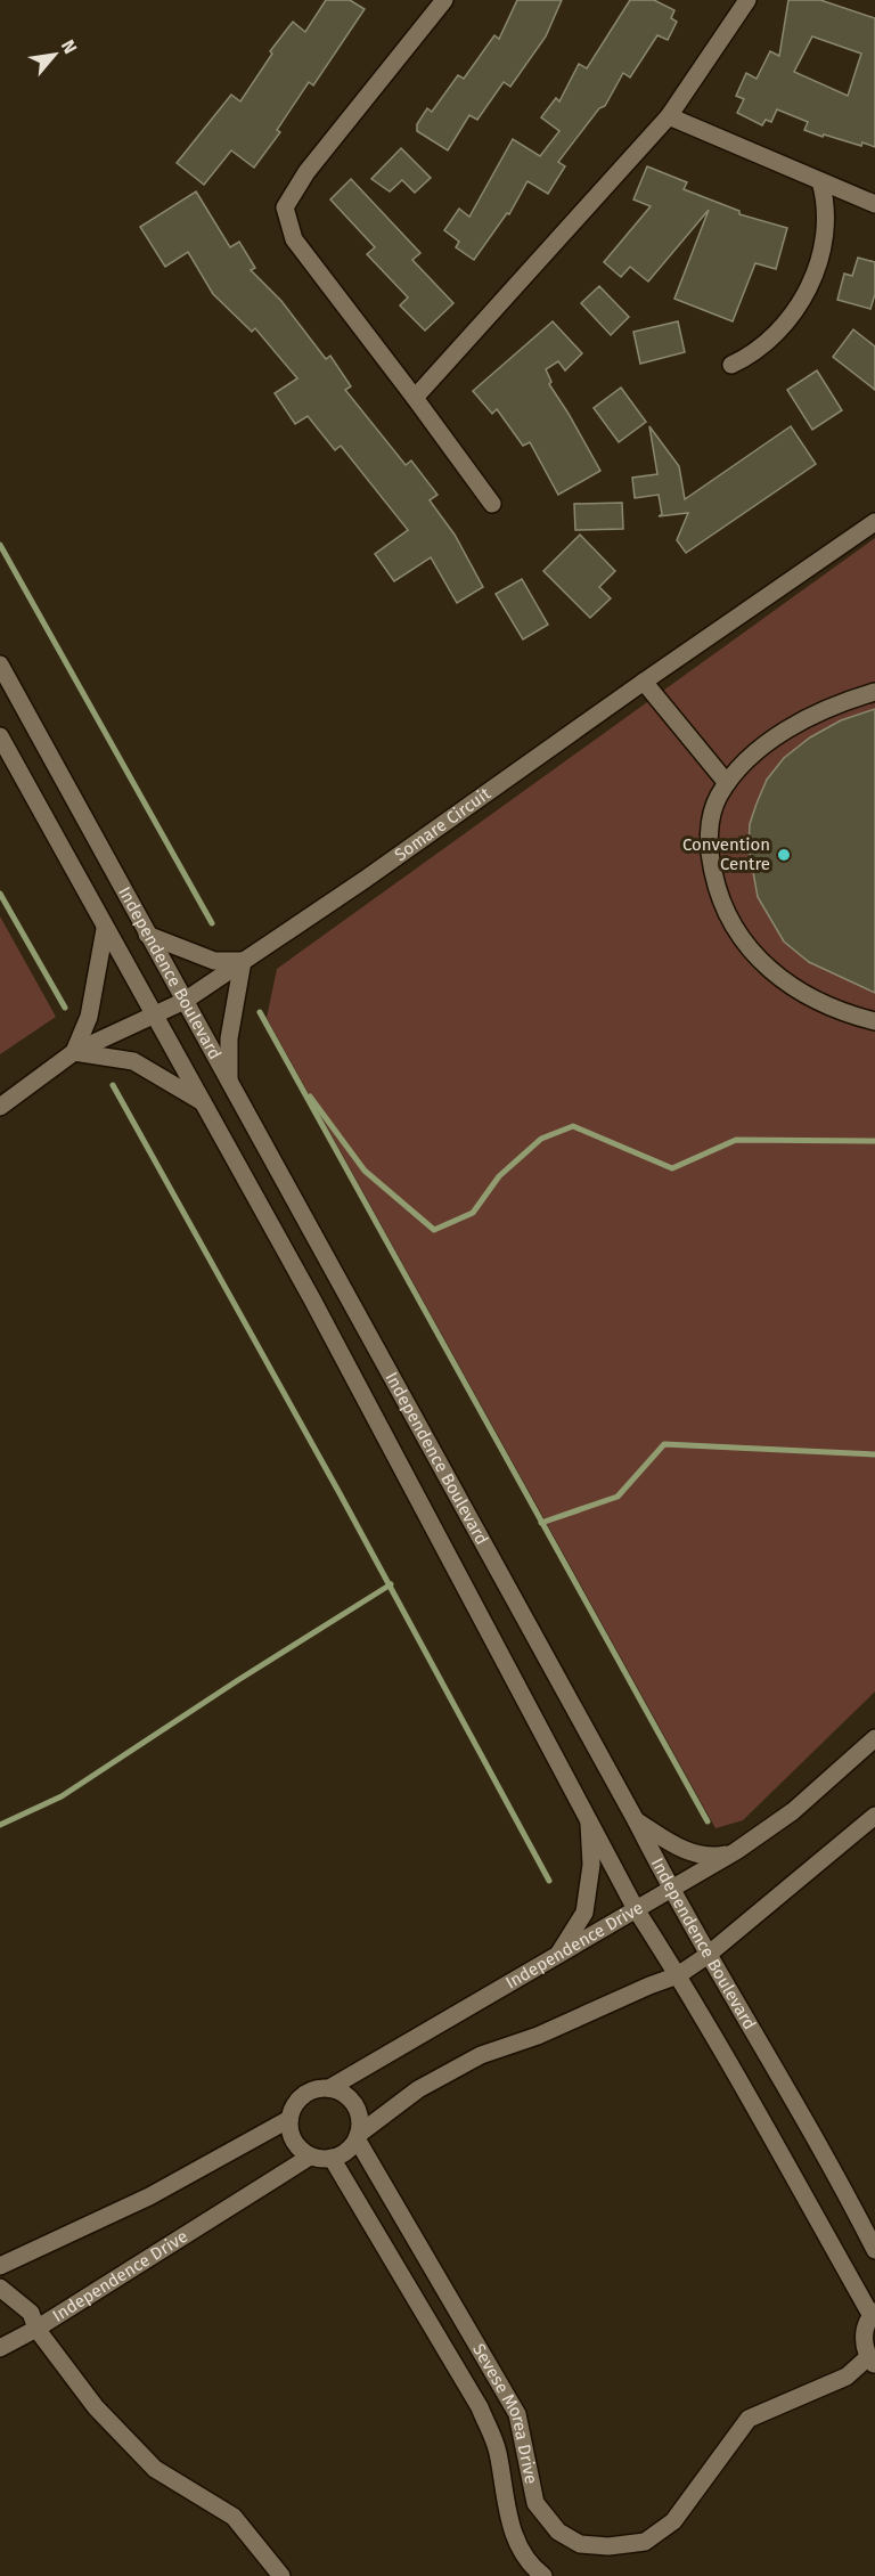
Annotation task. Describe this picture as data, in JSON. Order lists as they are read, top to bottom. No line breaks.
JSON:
{"streets":{"street":["Somare Circuit","Independence Boulevard","Independence Drive","Sevese Morea Drive"]},"crossings":[["Somare Circuit","Independence Boulevard"],["Independence Boulevard","Independence Drive"],["Independence Drive","Sevese Morea Drive"]],"places":["Convention Centre"],"north":"top right"}
